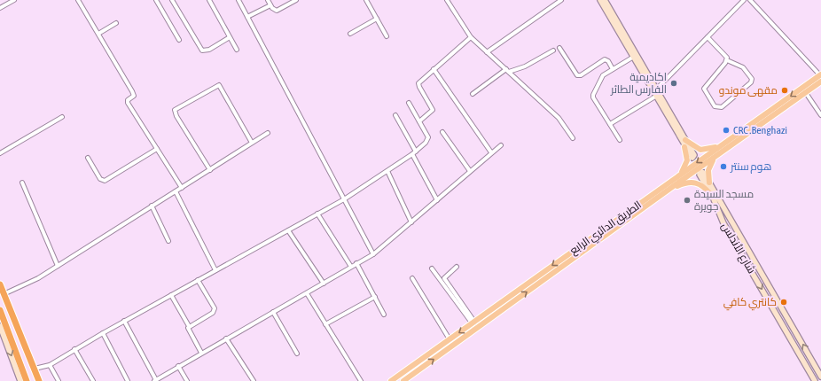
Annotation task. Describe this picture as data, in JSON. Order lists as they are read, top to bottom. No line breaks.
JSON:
{"streets":{"main road":["الطريق الدائري الرابع","شارع الأندلس"]},"places":["اكاديمية الفارس الطائر","مقهى موندو","CRC .Benghazi","هوم سنتر","مسجد السيدة جويرة","كانتري كافي"]}
